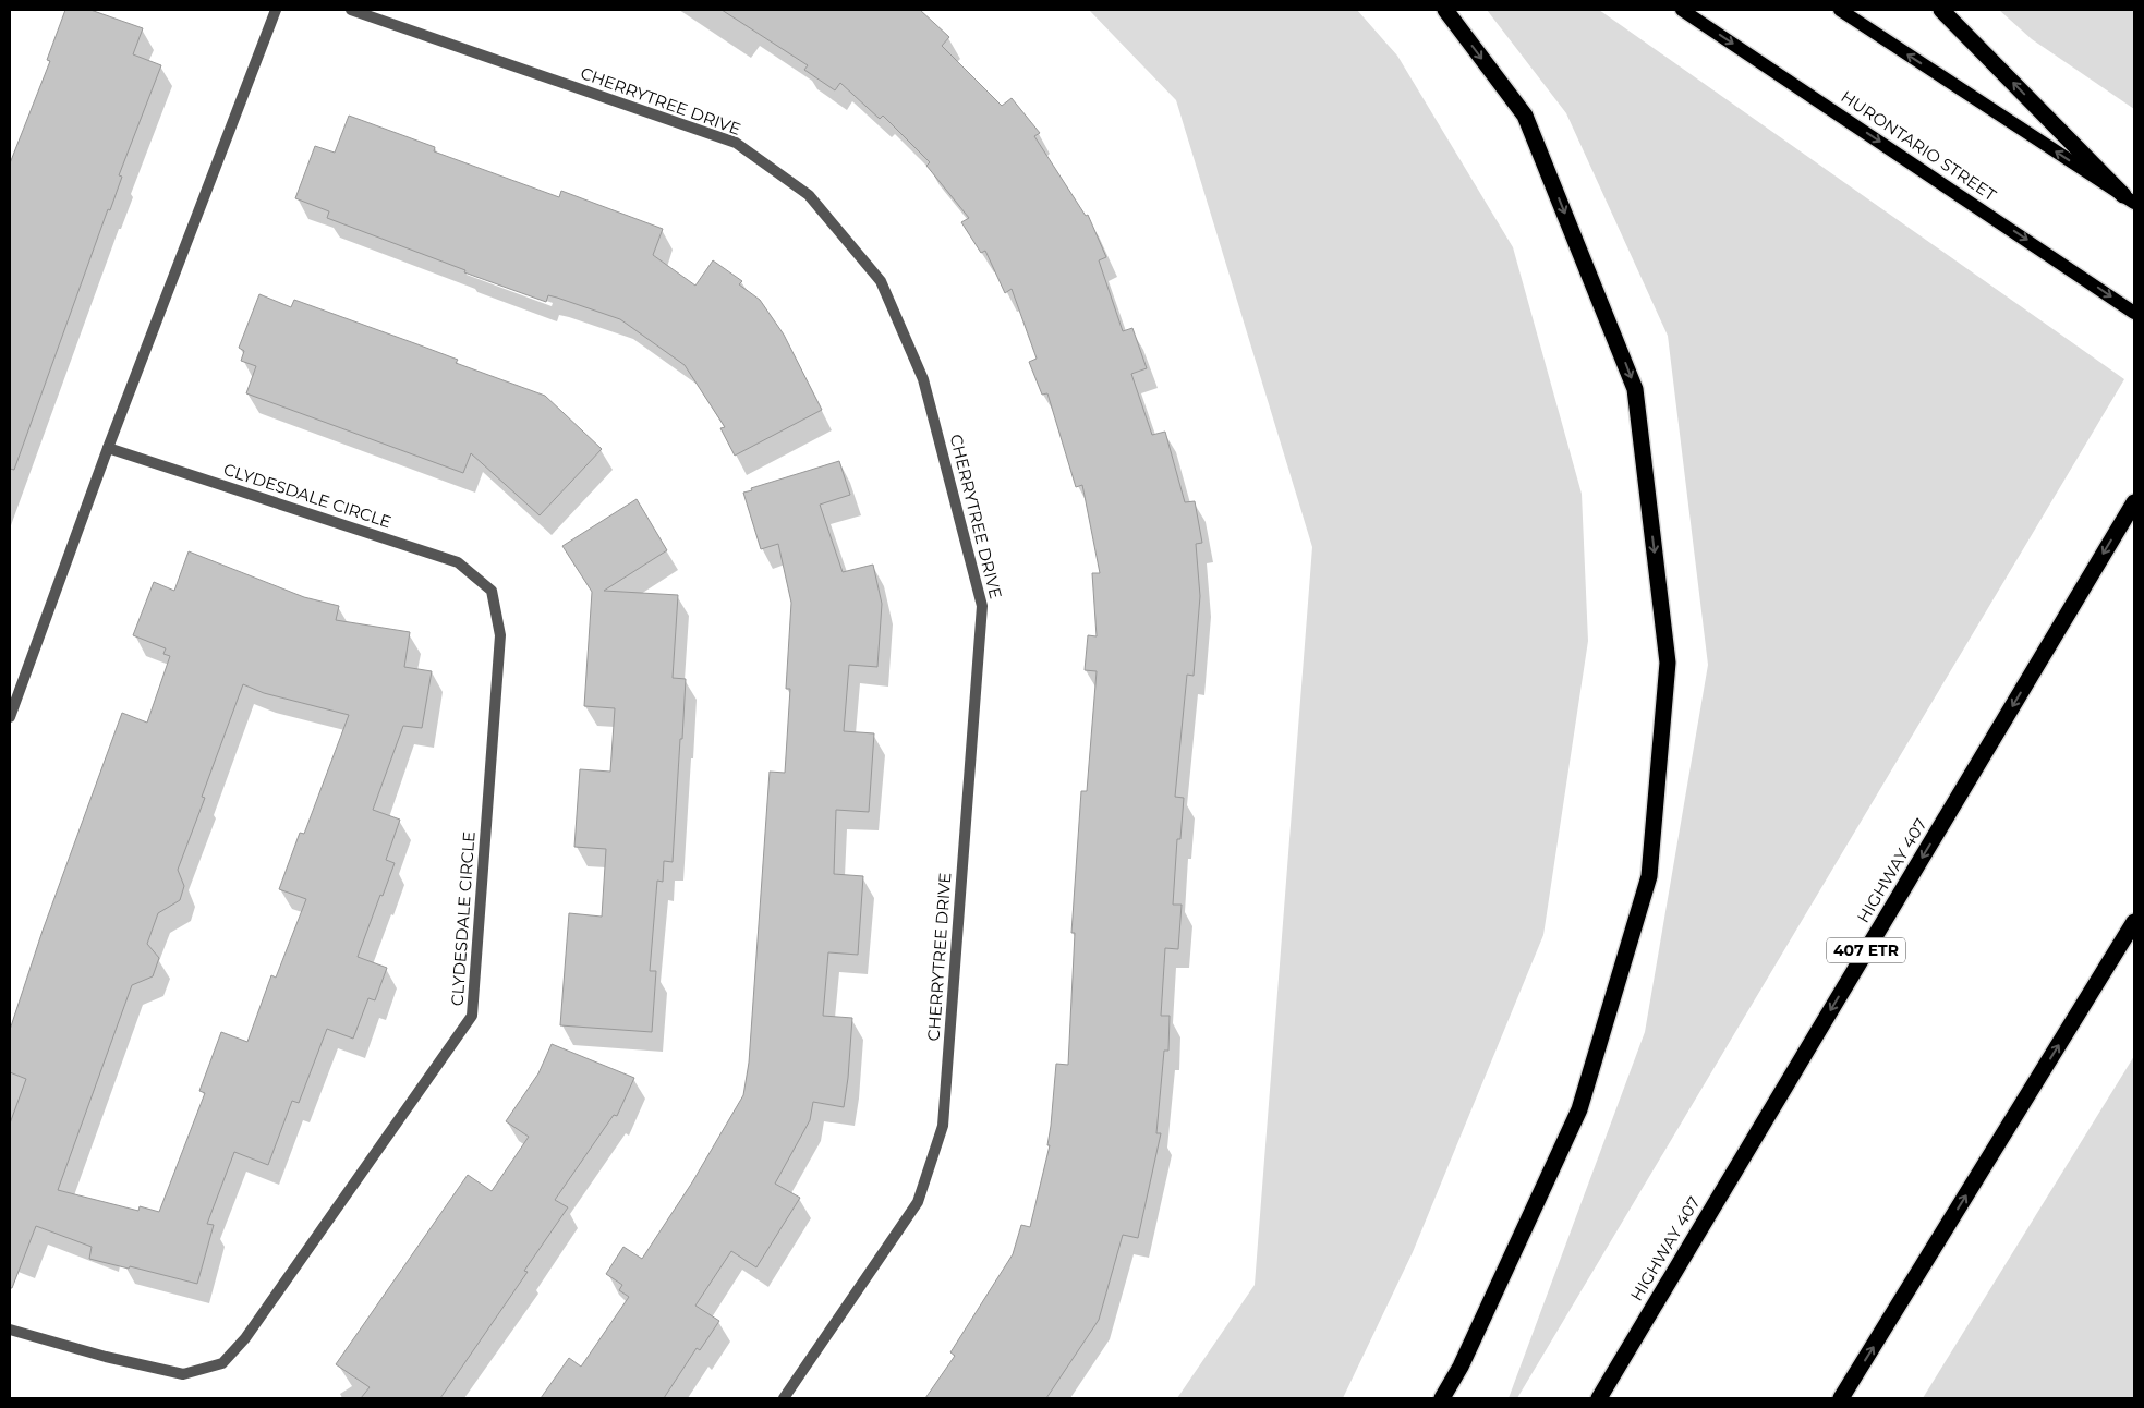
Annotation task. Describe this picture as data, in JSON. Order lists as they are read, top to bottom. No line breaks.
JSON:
{"streets":{"highway":["HIGHWAY 407","407 ETR"],"main road":["HURONTARIO STREET"],"street":["CHERRYTREE DRIVE","CLYDESDALE CIRCLE"]},"one_way":["HIGHWAY 407"]}
